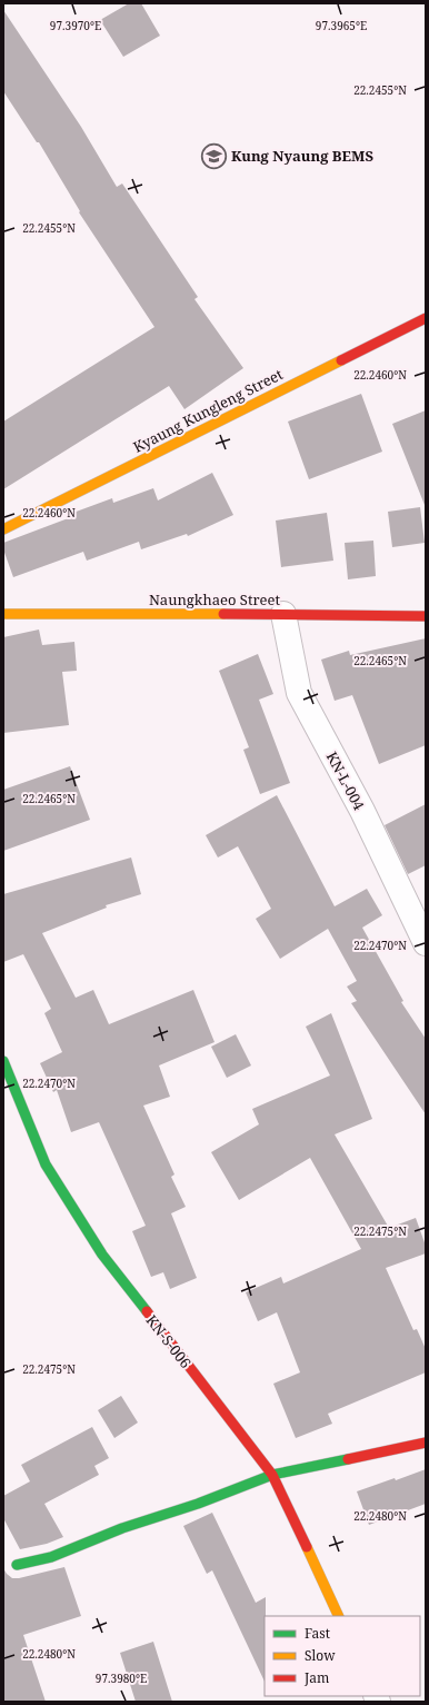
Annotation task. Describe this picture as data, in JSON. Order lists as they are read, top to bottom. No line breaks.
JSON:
{"streets":{"street":["Kyaung Kungleng Street","Naungkhaeo Street","KN-L-004","KN-S-006"]},"crossings":[["Naungkhaeo Street","KN-L-004"]],"places":{"school or university":["Kung Nyaung BEMS"]},"legend":["Fast","Slow","Jam"],"coordinates":["97.3970°E","97.3965°E","22.2455°N","22.2460°N","22.2465°N","22.2470°N","22.2475°N","22.2480°N","97.3980°E"]}
